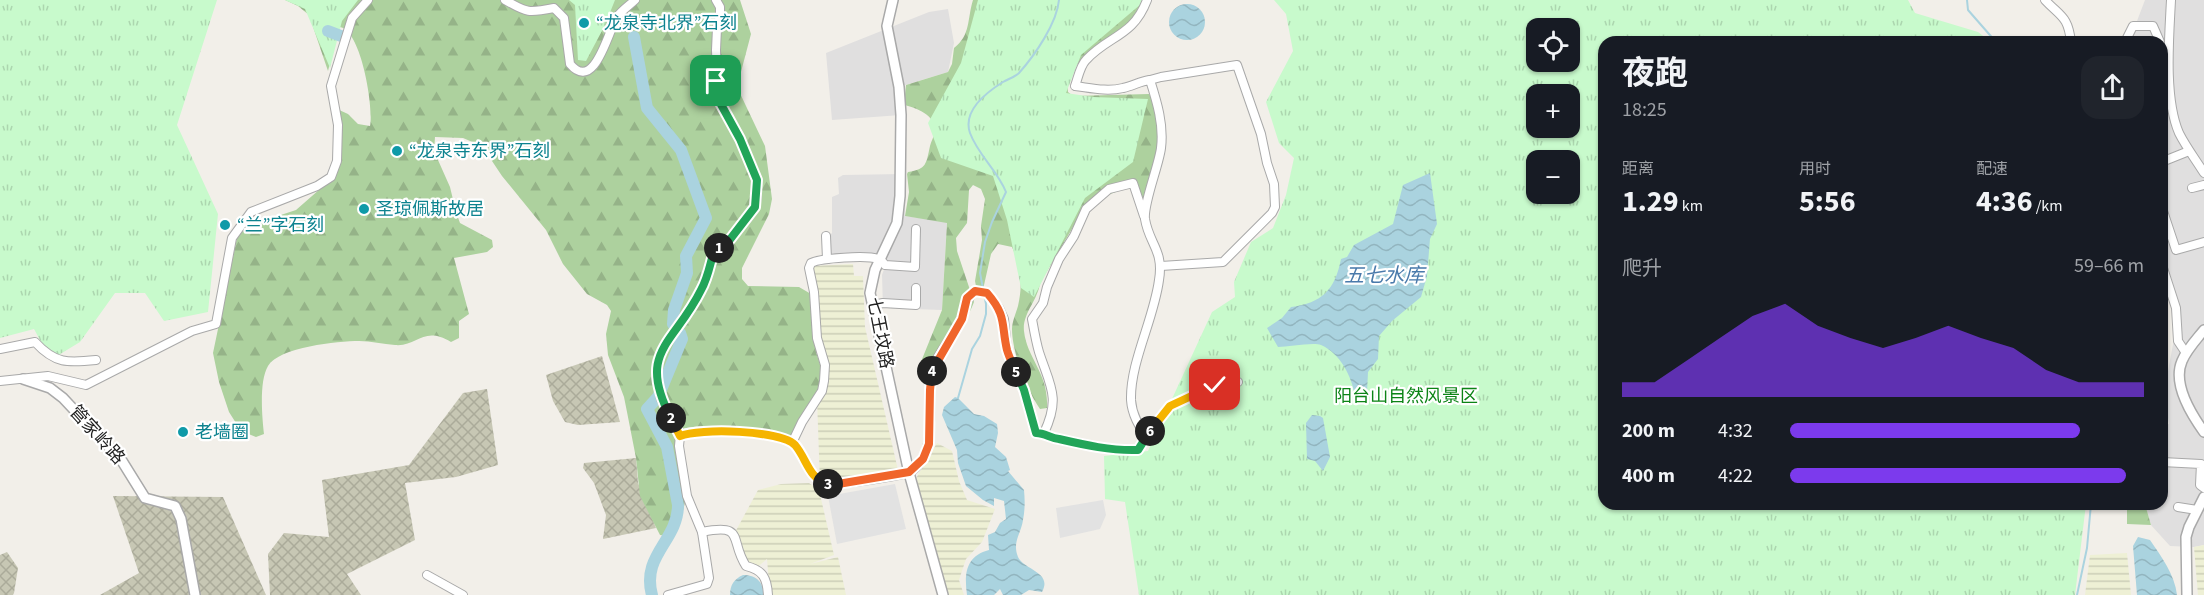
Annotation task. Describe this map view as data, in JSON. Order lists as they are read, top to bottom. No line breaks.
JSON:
{"streets":{"street":["七王坟路","管家岭路"]},"water":["五七水库"],"parks":["阳台山自然风景区"],"places":["“龙泉寺北界”石刻","“龙泉寺东界”石刻","圣琼佩斯故居","“兰”字石刻","老墙圈"],"page":{"map_buttons":["+","−"],"heading":["夜跑","18:25"],"stats":[["距离","1.29 km"],["用时","5:56"],["配速","4:36 /km"]],"pins":["1","4","5","2","6","3"],"chart":["爬升","59–66 m"],"list":[{"name":"200 m","note":"4:32"},{"name":"400 m","note":"4:22"}]}}
